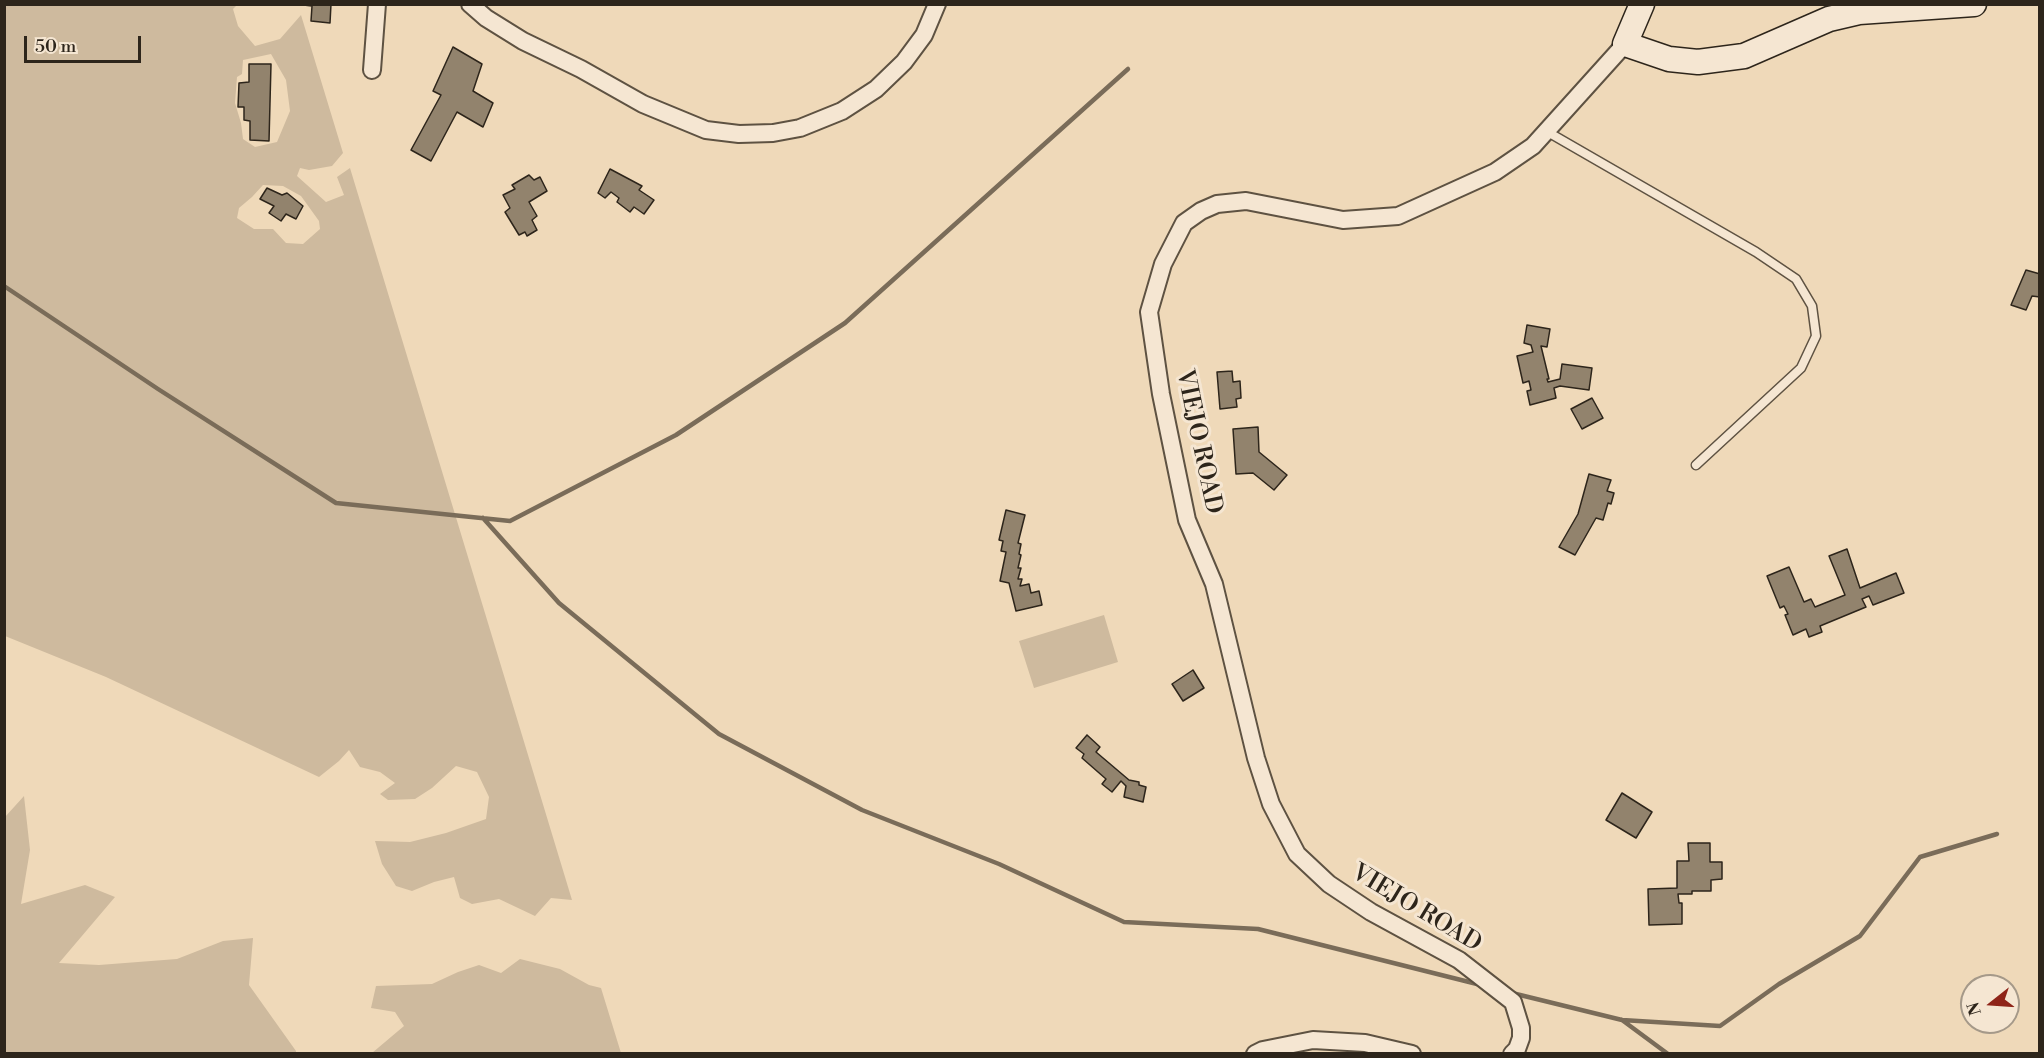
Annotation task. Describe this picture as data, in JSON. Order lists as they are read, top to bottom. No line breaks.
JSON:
{"streets":{"street":["VIEJO ROAD"]},"scale_bar":"50 m","north":"left"}
